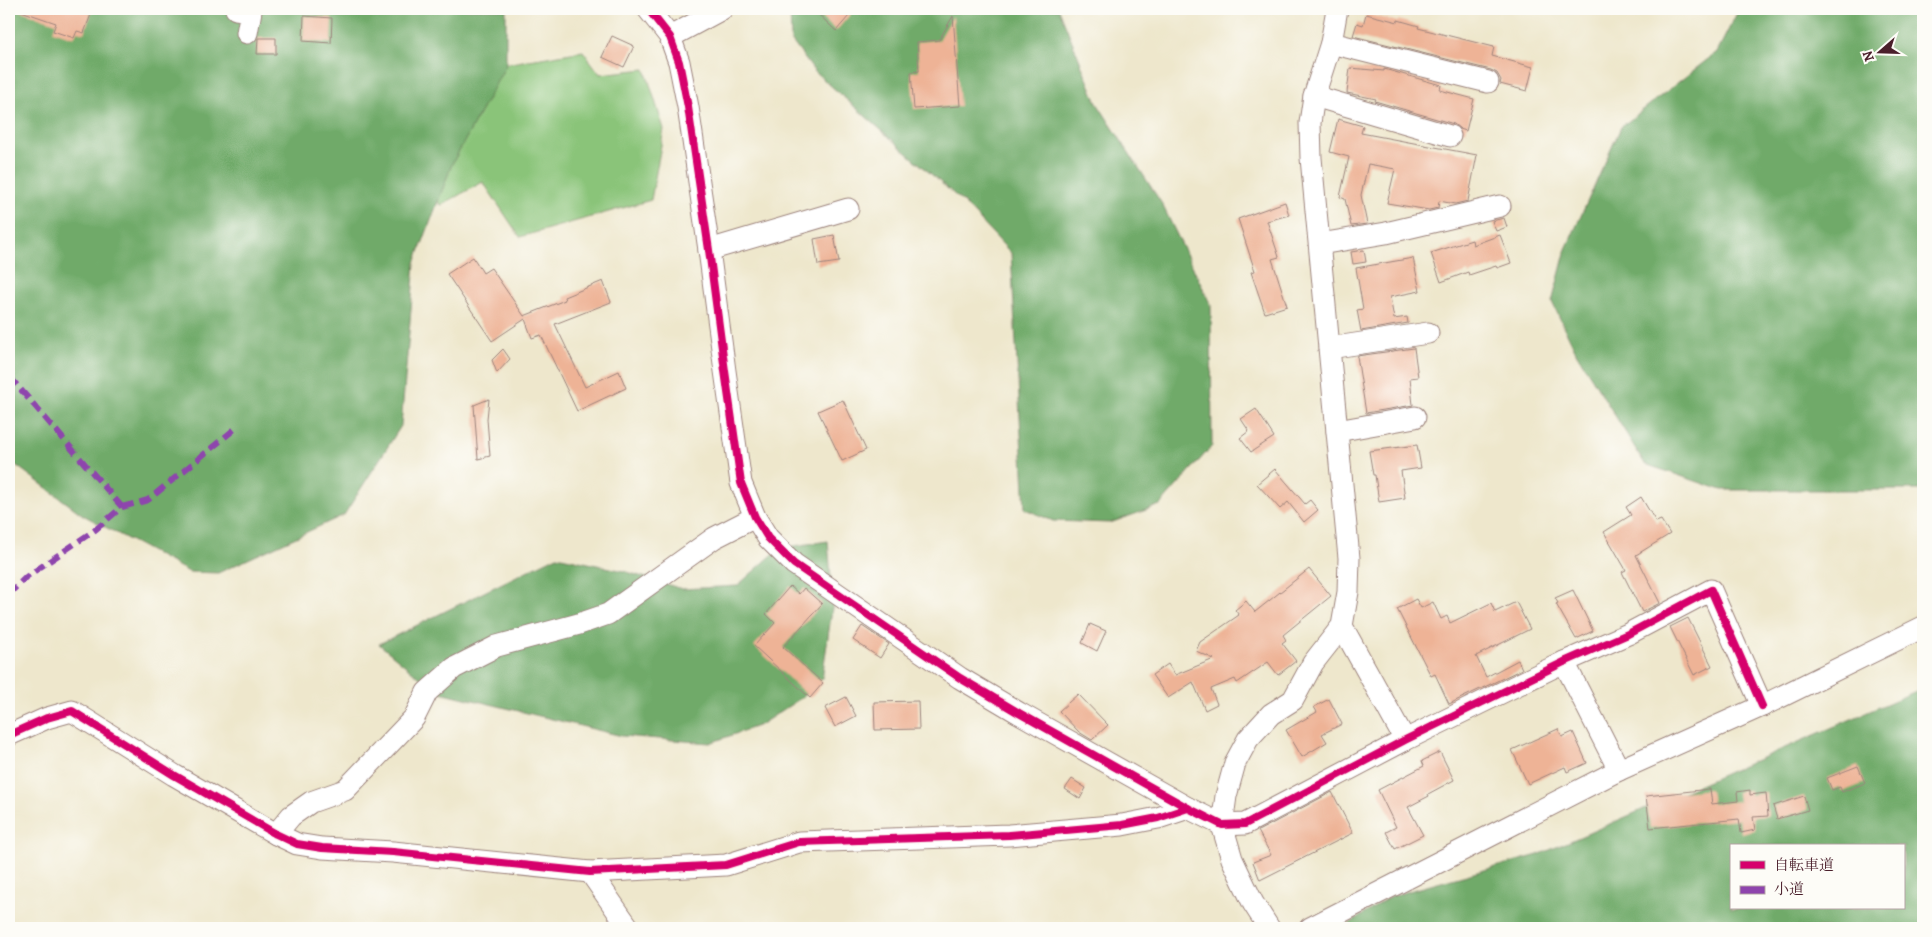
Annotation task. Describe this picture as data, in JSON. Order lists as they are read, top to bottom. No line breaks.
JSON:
{"legend":["自転車道","小道"],"north":"left"}
